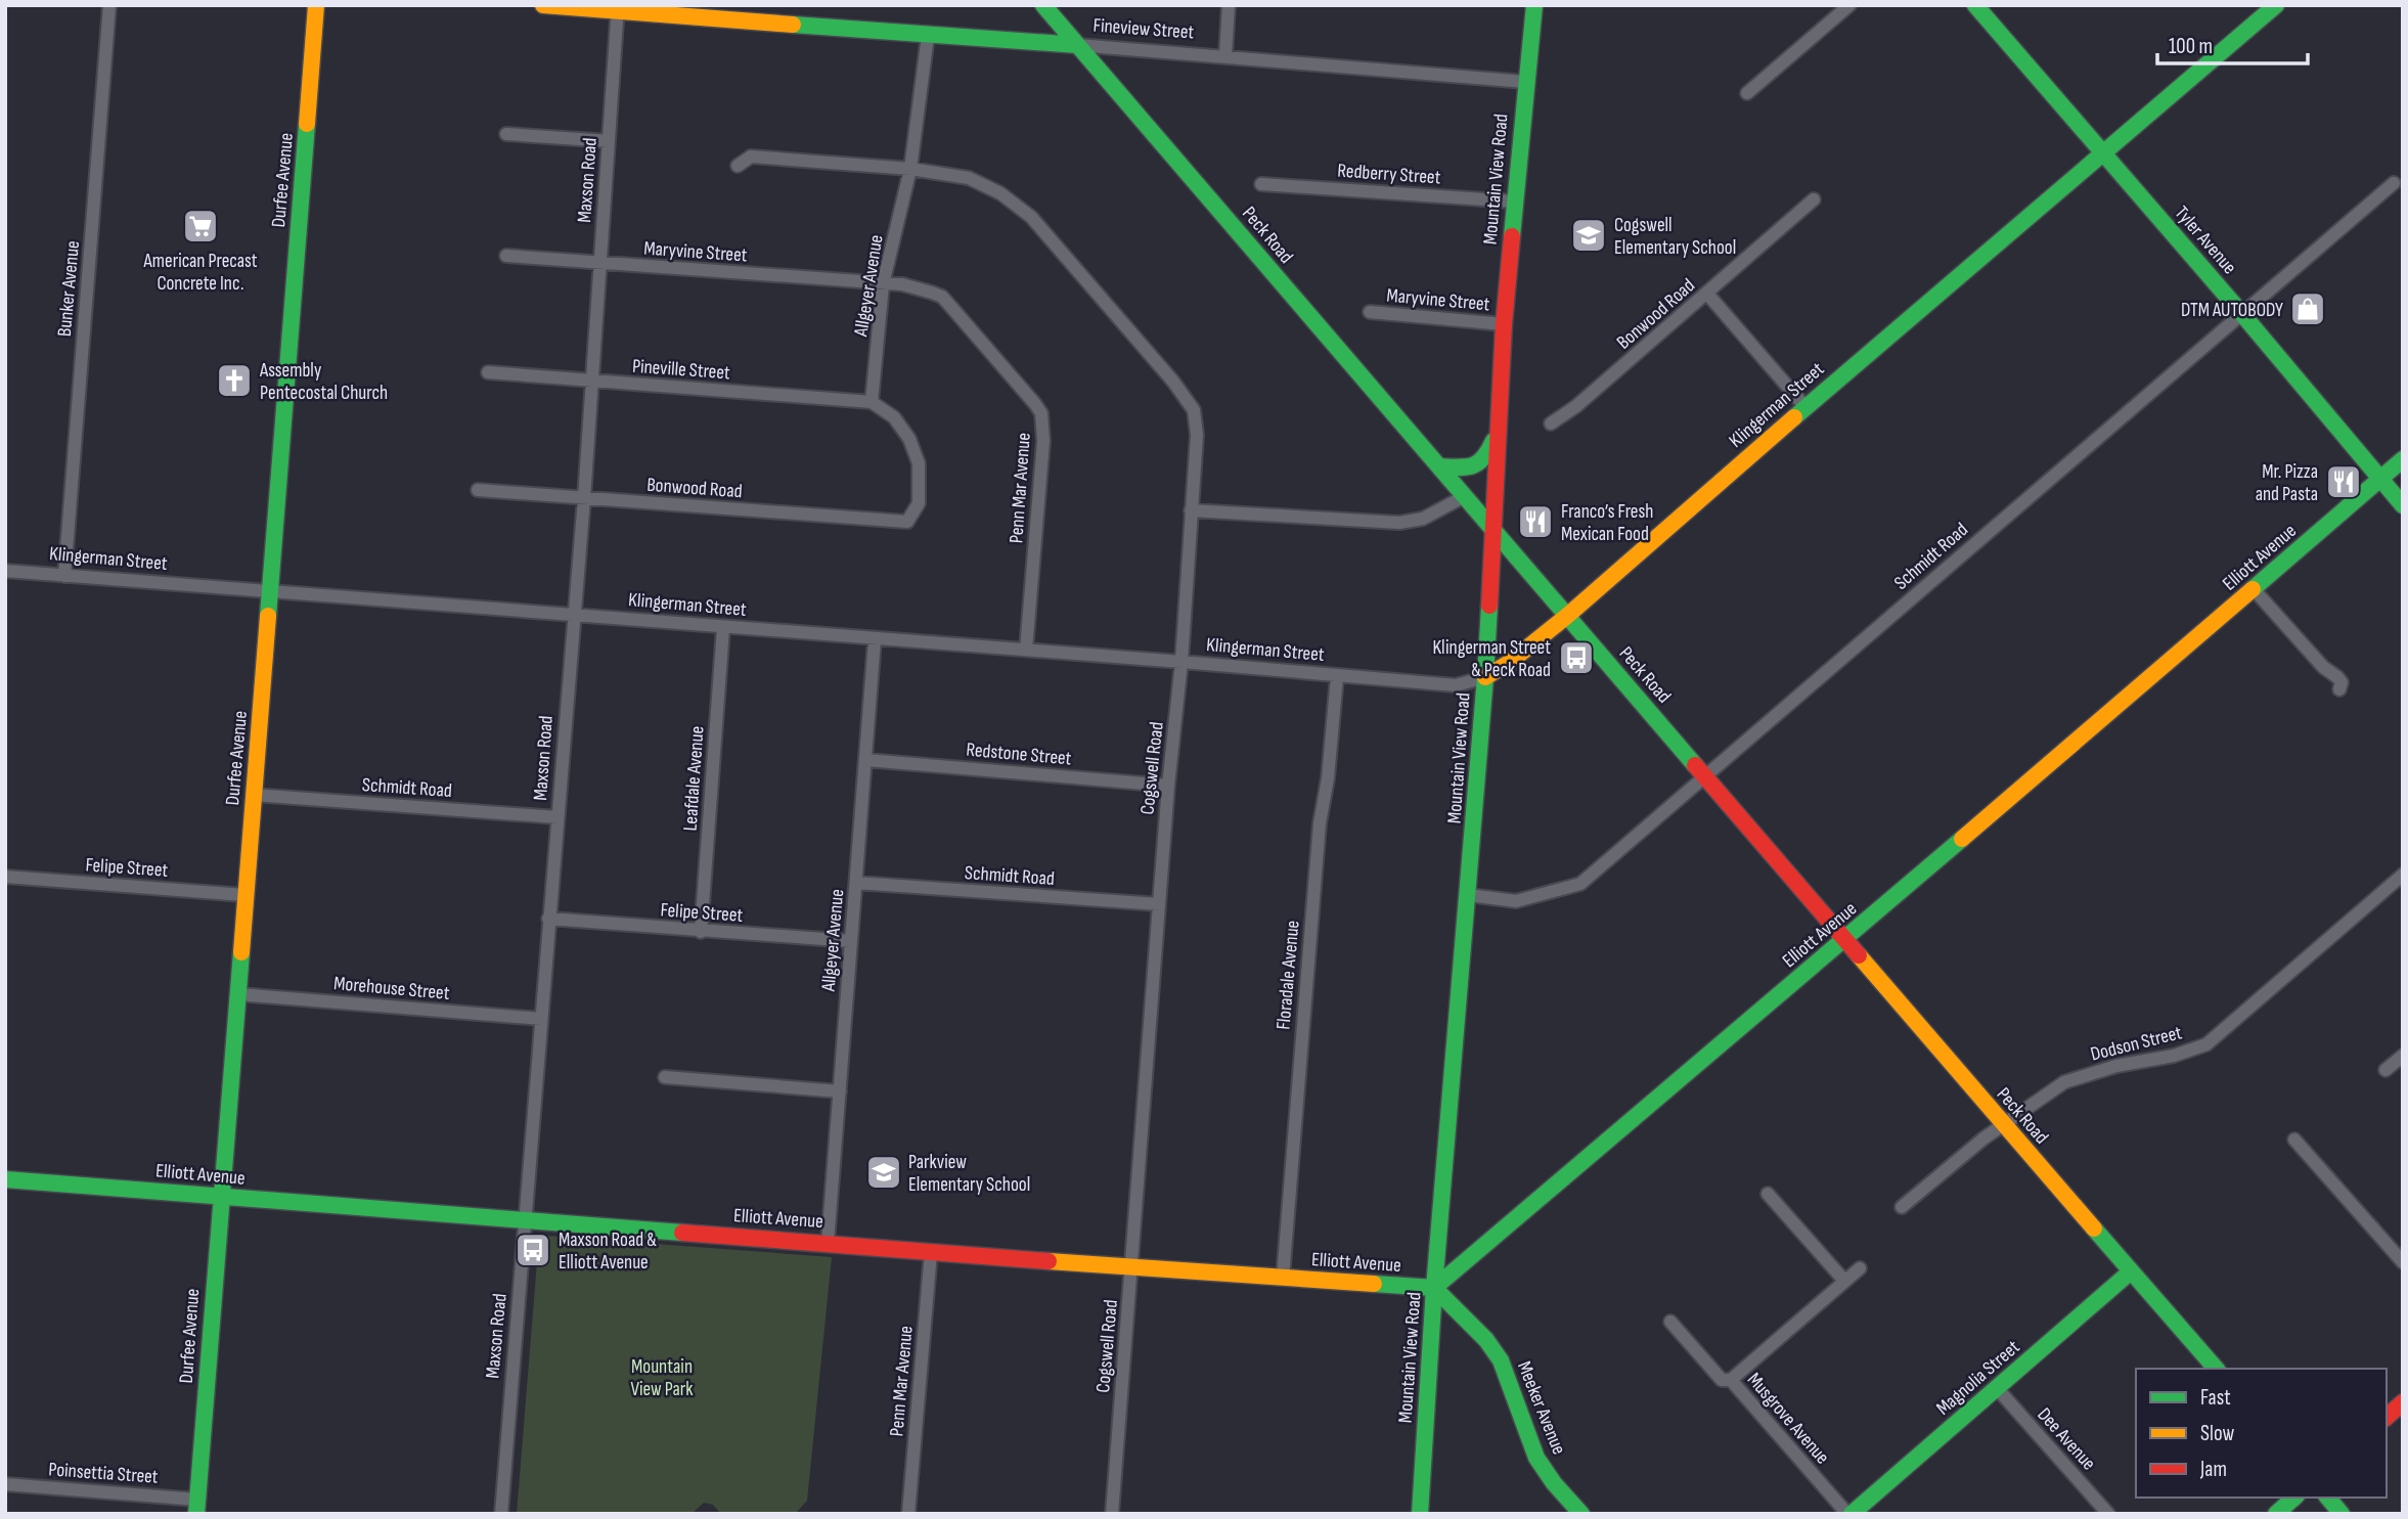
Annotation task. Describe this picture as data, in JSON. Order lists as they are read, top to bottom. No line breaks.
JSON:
{"streets":{"street":["Fineview Street","Redberry Street","Mountain View Road","Durfee Avenue","Maxson Road","Peck Road","Tyler Avenue","Maryvine Street","Allgeyer Avenue","Bunker Avenue","Bonwood Road","Pineville Street","Klingerman Street","Penn Mar Avenue","Schmidt Road","Elliott Avenue","Redstone Street","Cogswell Road","Leafdale Avenue","Felipe Street","Floradale Avenue","Morehouse Street","Dodson Street","Magnolia Street","Meeker Avenue","Musgrove Avenue","Dee Avenue","Poinsettia Street"]},"crossings":[["Fineview Street","Mountain View Road"],["Fineview Street","Maxson Road"],["Fineview Street","Peck Road"],["Fineview Street","Allgeyer Avenue"],["Redberry Street","Mountain View Road"],["Mountain View Road","Peck Road"],["Mountain View Road","Maryvine Street"],["Mountain View Road","Klingerman Street"],["Mountain View Road","Schmidt Road"],["Mountain View Road","Elliott Avenue"],["Mountain View Road","Meeker Avenue"],["Durfee Avenue","Klingerman Street"],["Durfee Avenue","Schmidt Road"],["Durfee Avenue","Elliott Avenue"],["Durfee Avenue","Felipe Street"],["Durfee Avenue","Morehouse Street"],["Durfee Avenue","Poinsettia Street"],["Maxson Road","Maryvine Street"],["Maxson Road","Bonwood Road"],["Maxson Road","Pineville Street"],["Maxson Road","Klingerman Street"],["Maxson Road","Schmidt Road"],["Maxson Road","Elliott Avenue"],["Maxson Road","Felipe Street"],["Maxson Road","Morehouse Street"],["Peck Road","Klingerman Street"],["Peck Road","Schmidt Road"],["Peck Road","Elliott Avenue"],["Peck Road","Dodson Street"],["Peck Road","Magnolia Street"],["Tyler Avenue","Klingerman Street"],["Tyler Avenue","Schmidt Road"],["Tyler Avenue","Elliott Avenue"],["Maryvine Street","Allgeyer Avenue"],["Maryvine Street","Penn Mar Avenue"],["Allgeyer Avenue","Bonwood Road"],["Allgeyer Avenue","Pineville Street"],["Allgeyer Avenue","Klingerman Street"],["Allgeyer Avenue","Penn Mar Avenue"],["Allgeyer Avenue","Schmidt Road"],["Allgeyer Avenue","Elliott Avenue"],["Allgeyer Avenue","Redstone Street"],["Allgeyer Avenue","Cogswell Road"],["Allgeyer Avenue","Felipe Street"],["Bunker Avenue","Klingerman Street"],["Bonwood Road","Pineville Street"],["Klingerman Street","Penn Mar Avenue"],["Klingerman Street","Cogswell Road"],["Klingerman Street","Leafdale Avenue"],["Klingerman Street","Floradale Avenue"],["Penn Mar Avenue","Elliott Avenue"],["Schmidt Road","Cogswell Road"],["Elliott Avenue","Cogswell Road"],["Elliott Avenue","Floradale Avenue"],["Elliott Avenue","Meeker Avenue"],["Redstone Street","Cogswell Road"],["Leafdale Avenue","Felipe Street"],["Magnolia Street","Musgrove Avenue"],["Magnolia Street","Dee Avenue"]],"parks":["Mountain View Park"],"places":{"supermarket":["American Precast Concrete Inc."],"school or university":["Cogswell Elementary School","Parkview Elementary School"],"shop":["DTM AUTOBODY"],"church":["Assembly Pentecostal Church"],"restaurant":["Mr. Pizza and Pasta","Franco’s Fresh Mexican Food"],"bus stop":["Klingerman Street & Peck Road","Maxson Road & Elliott Avenue"]},"legend":["Fast","Slow","Jam"],"scale_bar":"100 m"}
